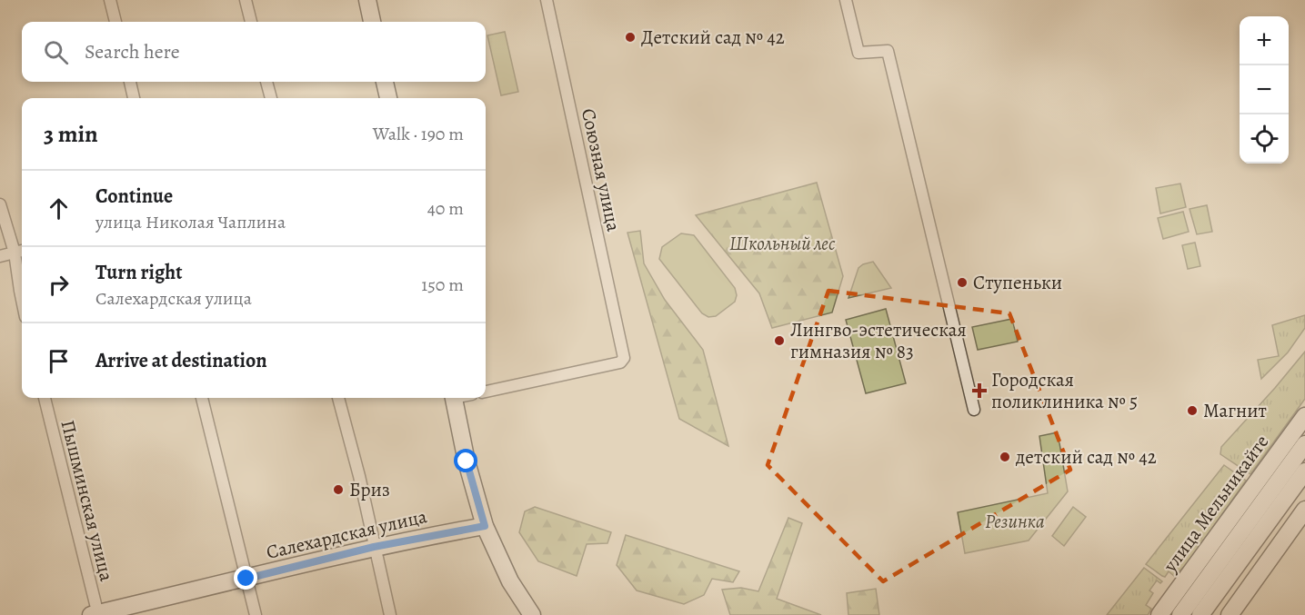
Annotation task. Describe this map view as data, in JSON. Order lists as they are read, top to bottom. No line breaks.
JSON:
{"streets":{"main road":["улица Мельникайте","Салехардская улица"],"street":["Союзная улица","Пышминская улица"]},"crossings":[["Пышминская улица","Салехардская улица"]],"parks":["Школьный лес","Резинка"],"places":{"other":["Детский сад № 42","Ступеньки","Лингво-эстетическая гимназия № 83","Магнит","детский сад № 42","Бриз"],"health":["Городская поликлиника № 5"]},"page":{"map_buttons":["+","−"],"search":"Search here","heading":["3 min","Walk · 190 m"],"list":[["Continue","улица Николая Чаплина","40 m"],["Turn right","Салехардская улица","150 m"],"Arrive at destination"]}}
